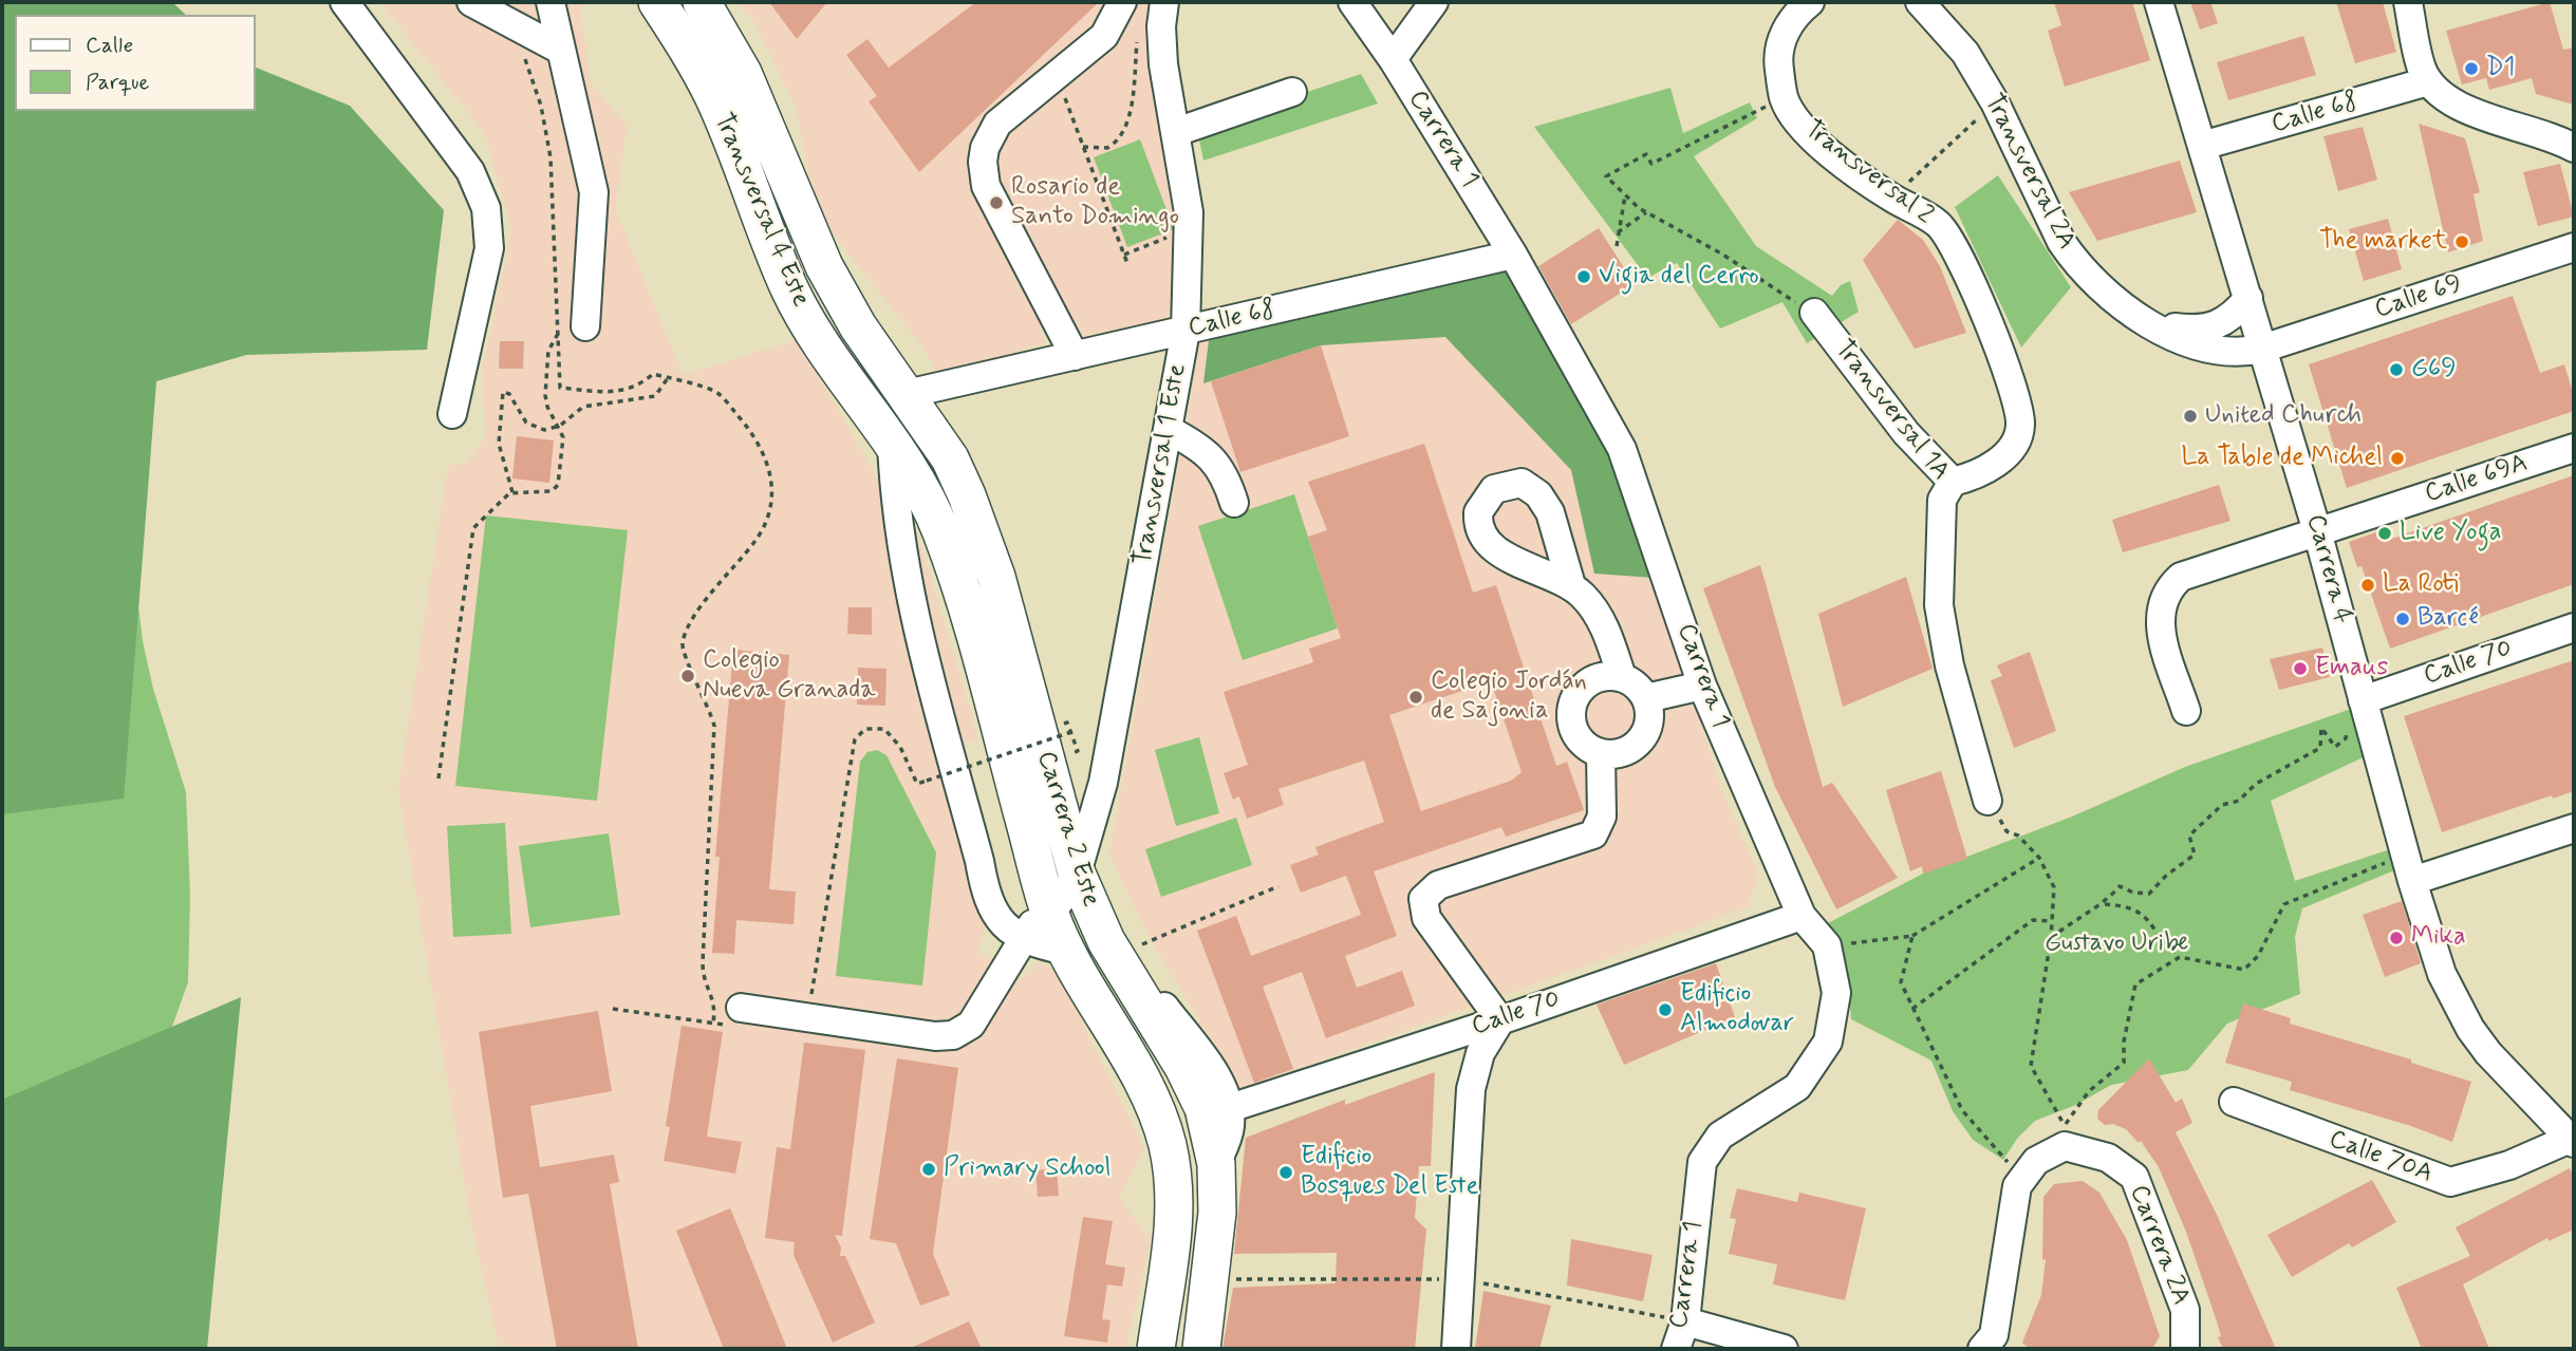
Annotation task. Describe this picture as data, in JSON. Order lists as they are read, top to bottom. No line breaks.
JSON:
{"streets":{"main road":["Transversal 4 Este","Carrera 2 Este"],"street":["Calle 68","Carrera 1","Transversal 2A","Transversal 2","Calle 69","Transversal 1A","Transversal 1 Este","Calle 69A","Carrera 4","Calle 70","Calle 70A","Carrera 2A"]},"crossings":[["Calle 68","Carrera 1"],["Calle 68","Transversal 4 Este"],["Calle 68","Transversal 1 Este"],["Calle 68","Carrera 4"],["Calle 68","Carrera 2 Este"],["Carrera 1","Calle 70"],["Transversal 2A","Calle 69"],["Transversal 2A","Carrera 4"],["Transversal 2","Transversal 1A"],["Transversal 4 Este","Carrera 2 Este"],["Calle 69","Carrera 4"],["Transversal 1 Este","Carrera 2 Este"],["Calle 69A","Carrera 4"],["Carrera 4","Calle 70"],["Carrera 4","Calle 70A"]],"parks":["Gustavo Uribe"],"places":["D1","Rosario de Santo Domingo","The market","Vigia del Cerro","G69","United Church","La Table de Michel","Live Yoga","La Roti","Barcé","Emaus","Colegio Nueva Granada","Colegio Jordán de Sajonia","Mika","Edificio Almodovar","Primary School","Edificio Bosques Del Este"],"legend":["Calle","Parque"]}
